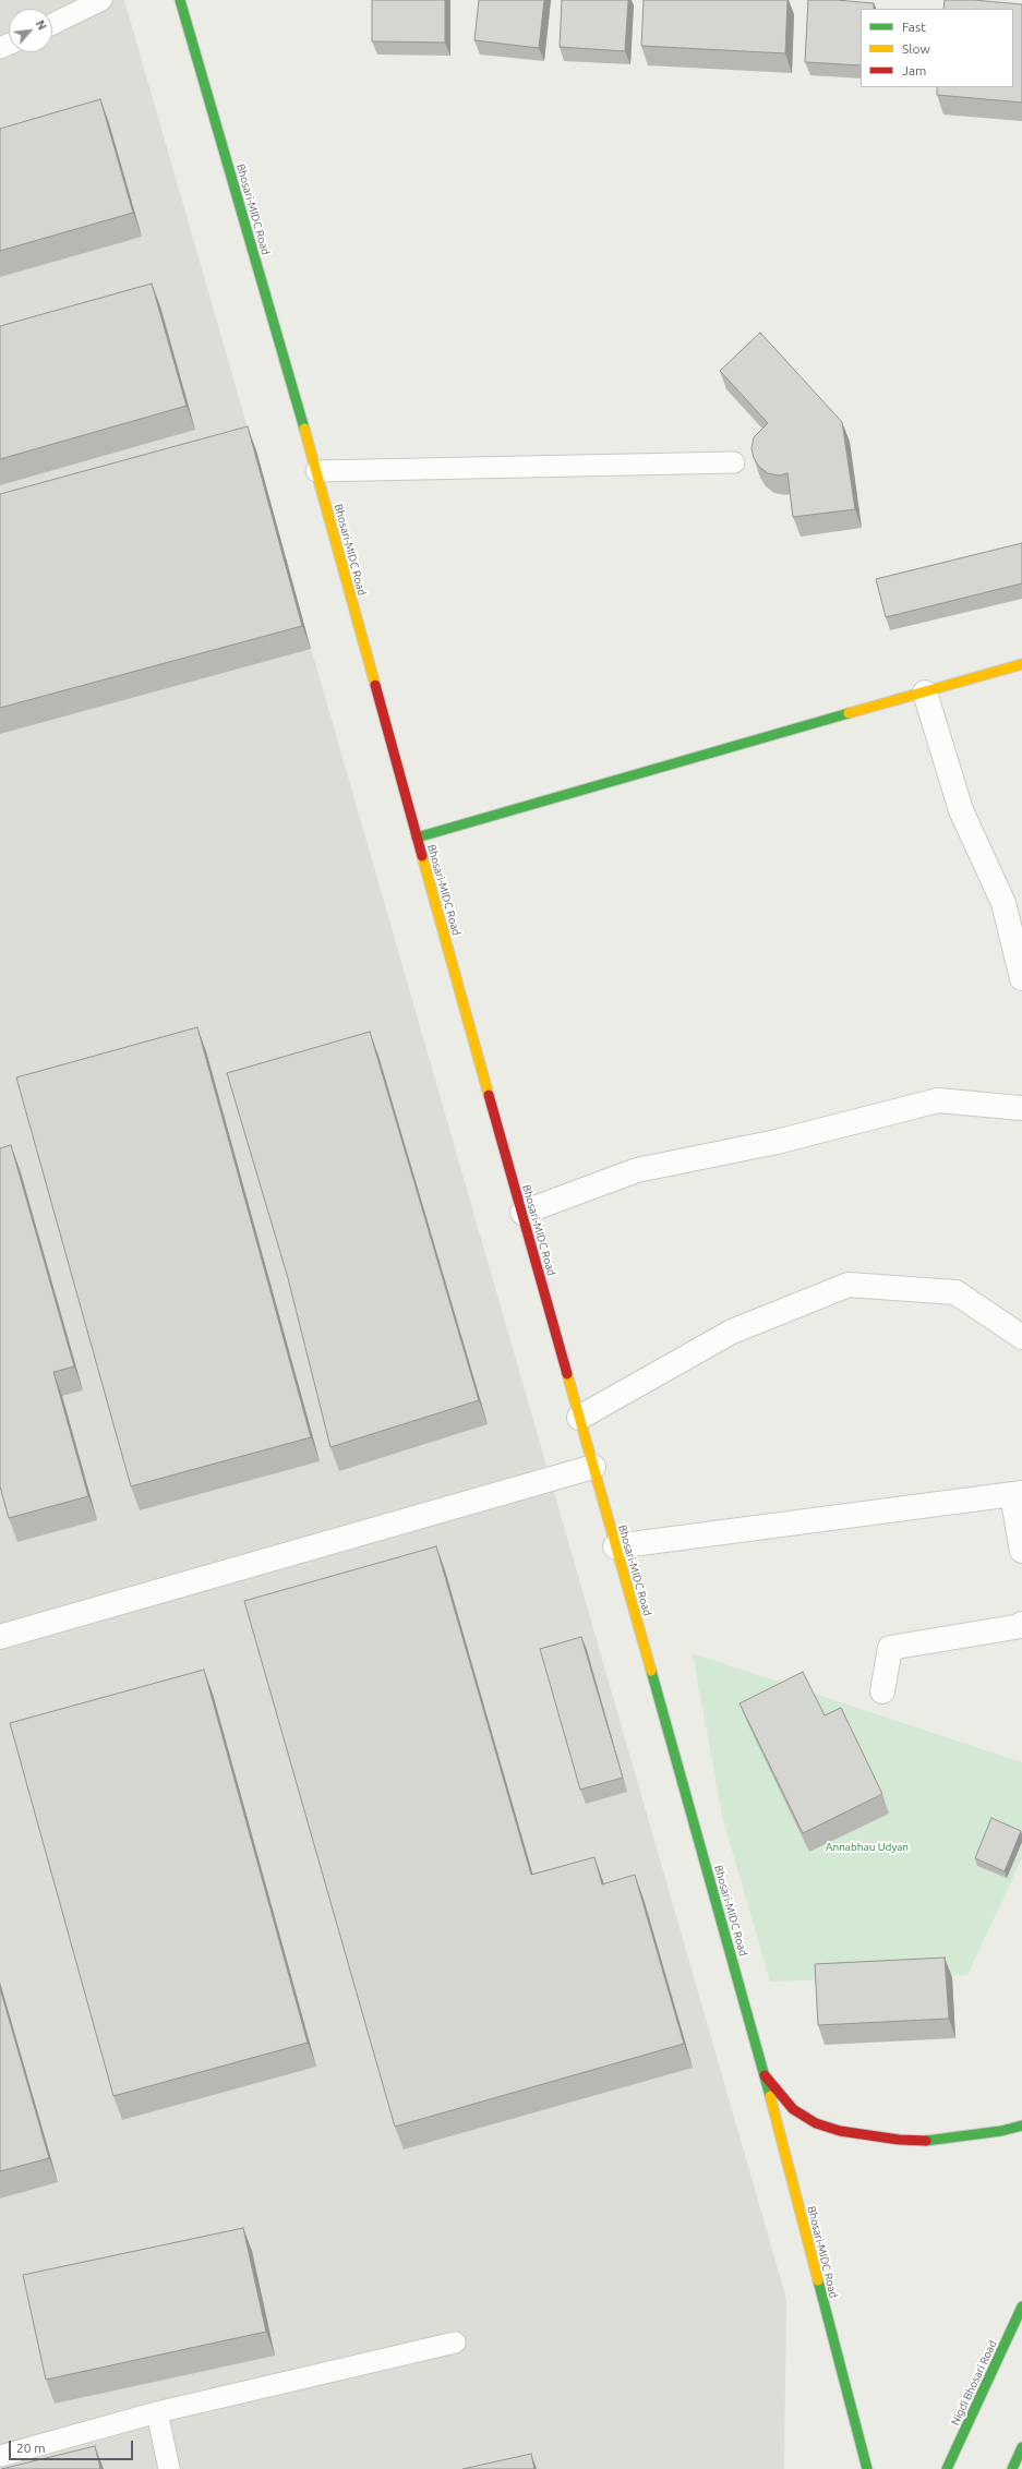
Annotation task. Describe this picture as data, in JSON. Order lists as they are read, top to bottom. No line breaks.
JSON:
{"streets":{"street":["Bhosari-MIDC Road","Nigdi Bhosari Road"]},"parks":["Annabhau Udyan"],"legend":["Fast","Slow","Jam"],"scale_bar":"20 m","north":"top right"}
